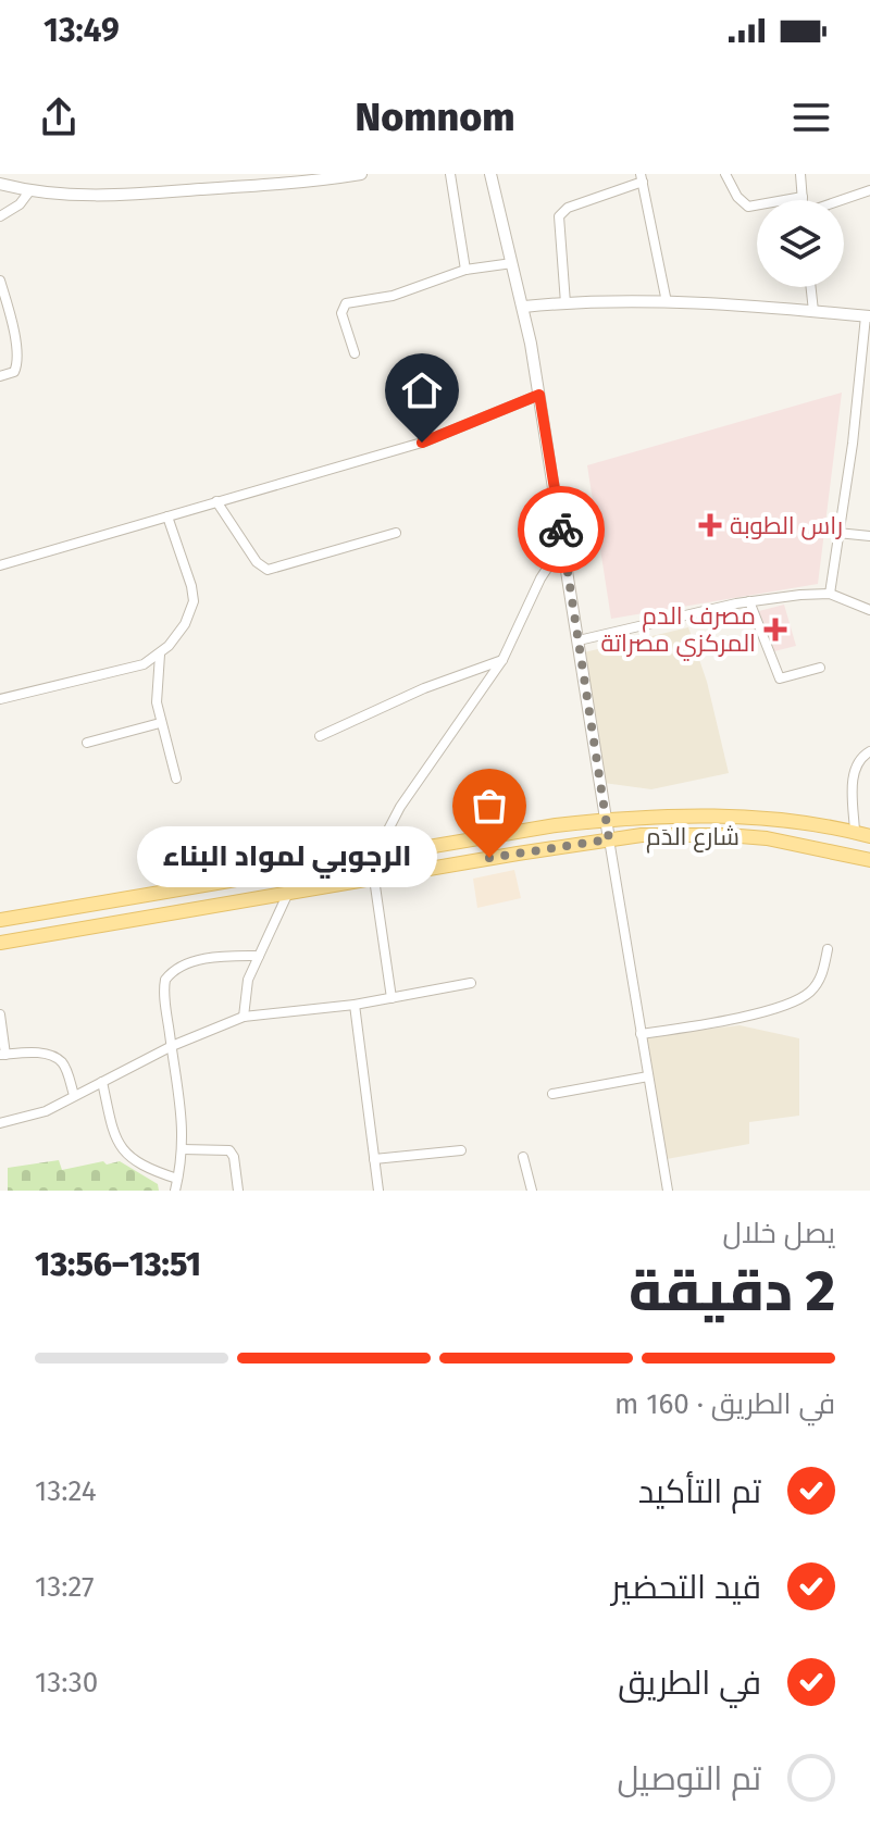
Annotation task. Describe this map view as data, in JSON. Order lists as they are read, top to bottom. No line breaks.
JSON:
{"streets":{"main road":["شارع الدَم"]},"places":{"health":["راس الطوبة","مصرف الدم المركزي مصراتة"],"other":["الرجوبي لمواد البناء"]},"page":{"status":"13:49","header":"Nomnom","bubble":"الرجوبي لمواد البناء","heading":["2 دقيقة","يصل خلال","13:51–13:56"],"bar":"في الطريق · 160 m","list":[["تم التأكيد","13:24"],["قيد التحضير","13:27"],["في الطريق","13:30"],"تم التوصيل"]}}
